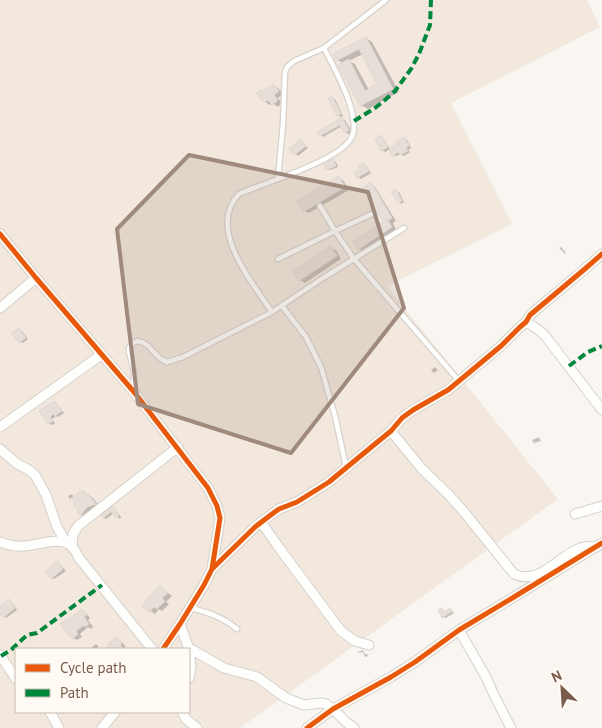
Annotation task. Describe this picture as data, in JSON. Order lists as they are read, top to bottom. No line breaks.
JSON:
{"legend":["Cycle path","Path"],"north":"top left"}
